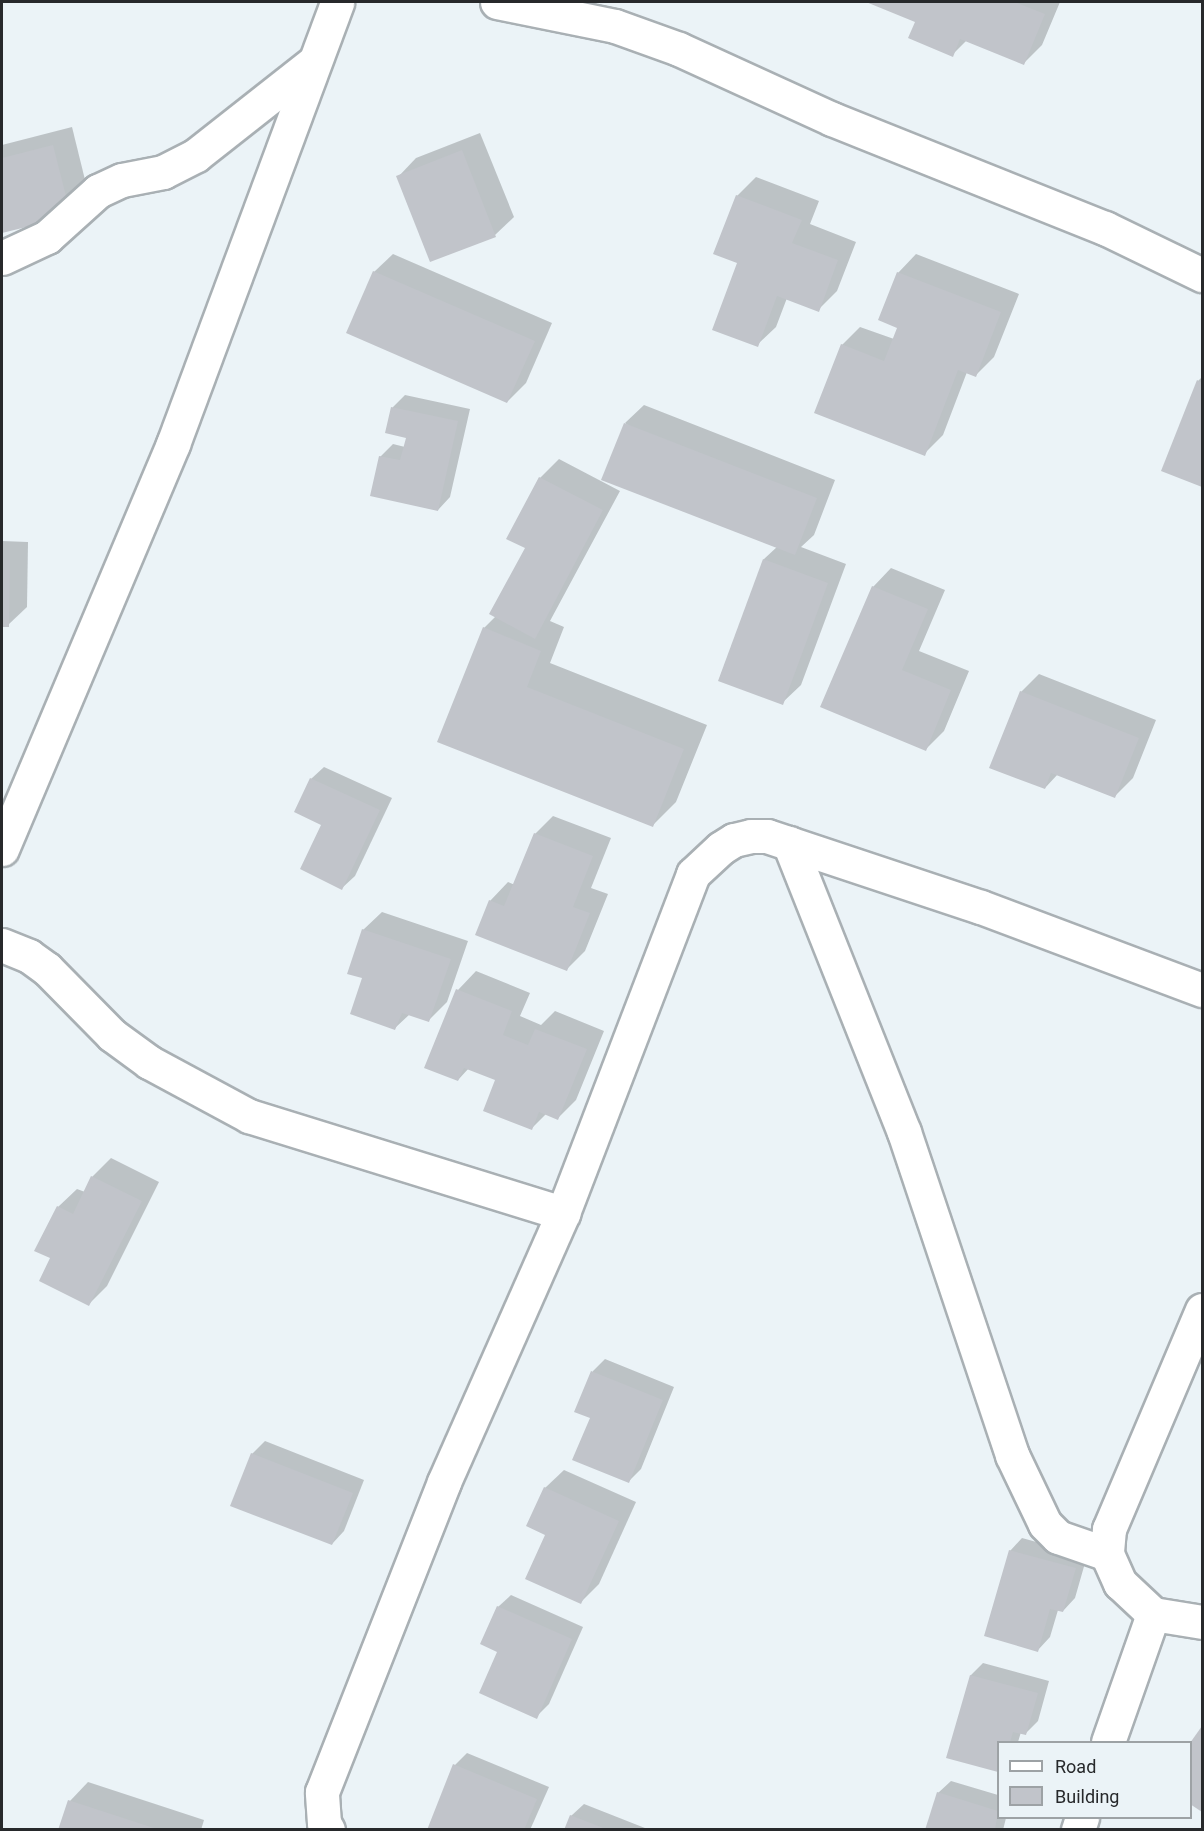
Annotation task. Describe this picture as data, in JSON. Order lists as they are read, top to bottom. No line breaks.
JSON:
{"legend":["Road","Building"]}
